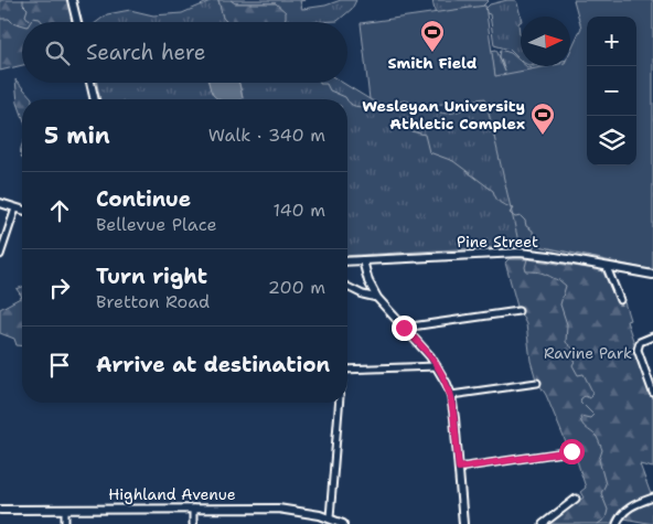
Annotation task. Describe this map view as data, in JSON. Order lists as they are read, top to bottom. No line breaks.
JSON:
{"streets":{"street":["Pine Street","Highland Avenue"]},"parks":["Ravine Park"],"places":{"sports":["Smith Field","Wesleyan University Athletic Complex"]},"north":"right","page":{"map_buttons":["+","−"],"search":"Search here","heading":["5 min","Walk · 340 m"],"list":[["Continue","Bellevue Place","140 m"],["Turn right","Bretton Road","200 m"],"Arrive at destination"]}}
